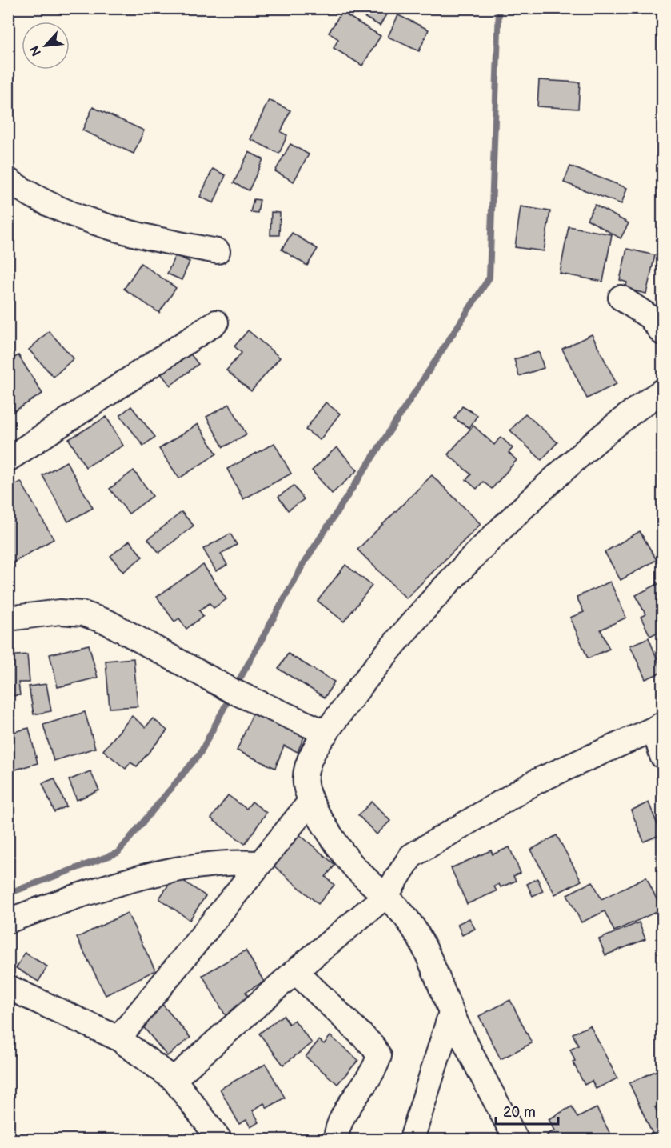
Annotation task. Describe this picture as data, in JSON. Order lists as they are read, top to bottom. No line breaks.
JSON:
{"scale_bar":"20 m","north":"bottom left"}
